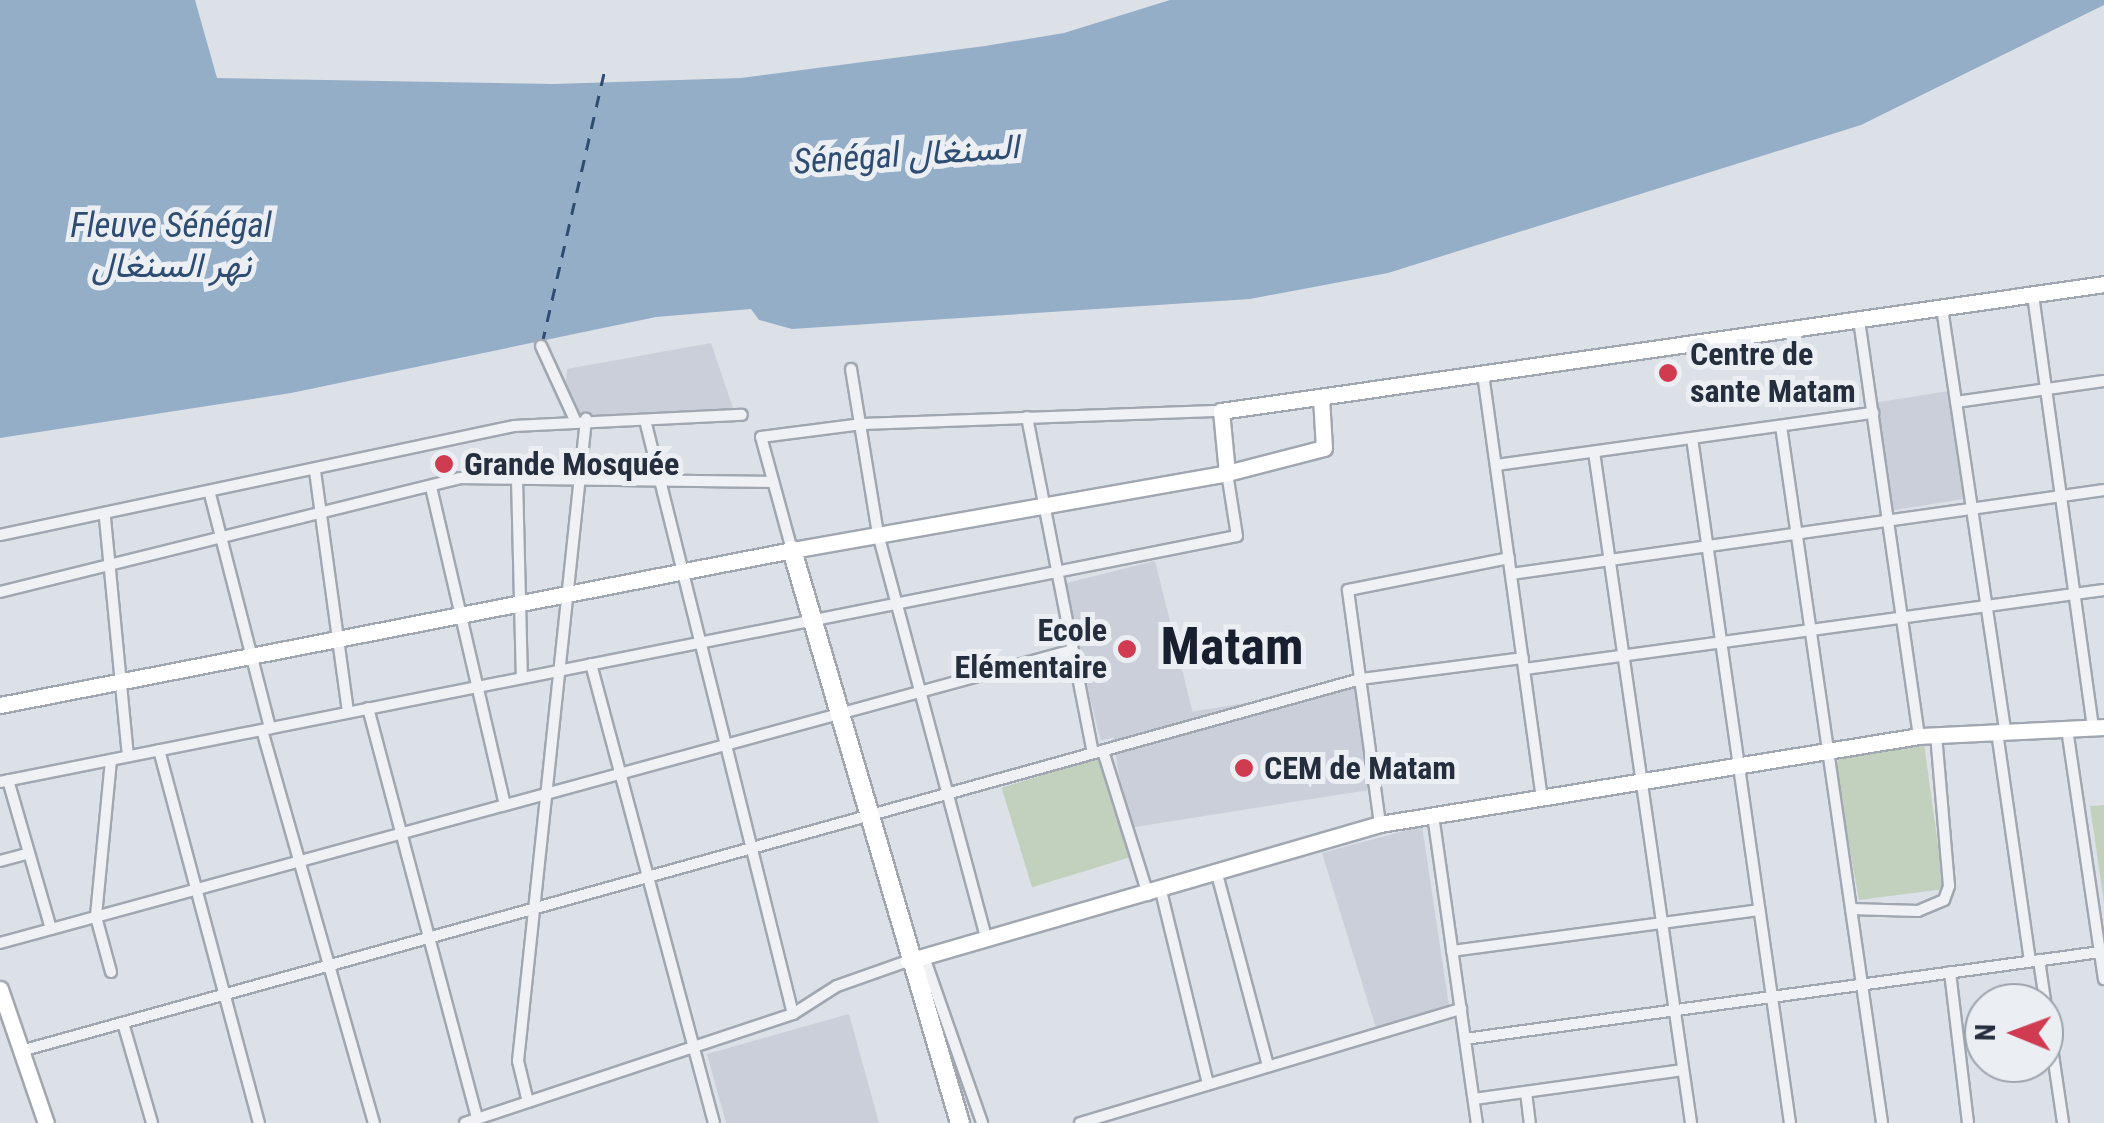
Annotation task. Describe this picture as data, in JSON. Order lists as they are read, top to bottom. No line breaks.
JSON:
{"districts":["Matam"],"water":["Sénégal السنغال","Fleuve Sénégal نهر السنغال"],"places":["Centre de sante Matam","Grande Mosquée","Ecole Elémentaire","CEM de Matam"],"north":"left"}
